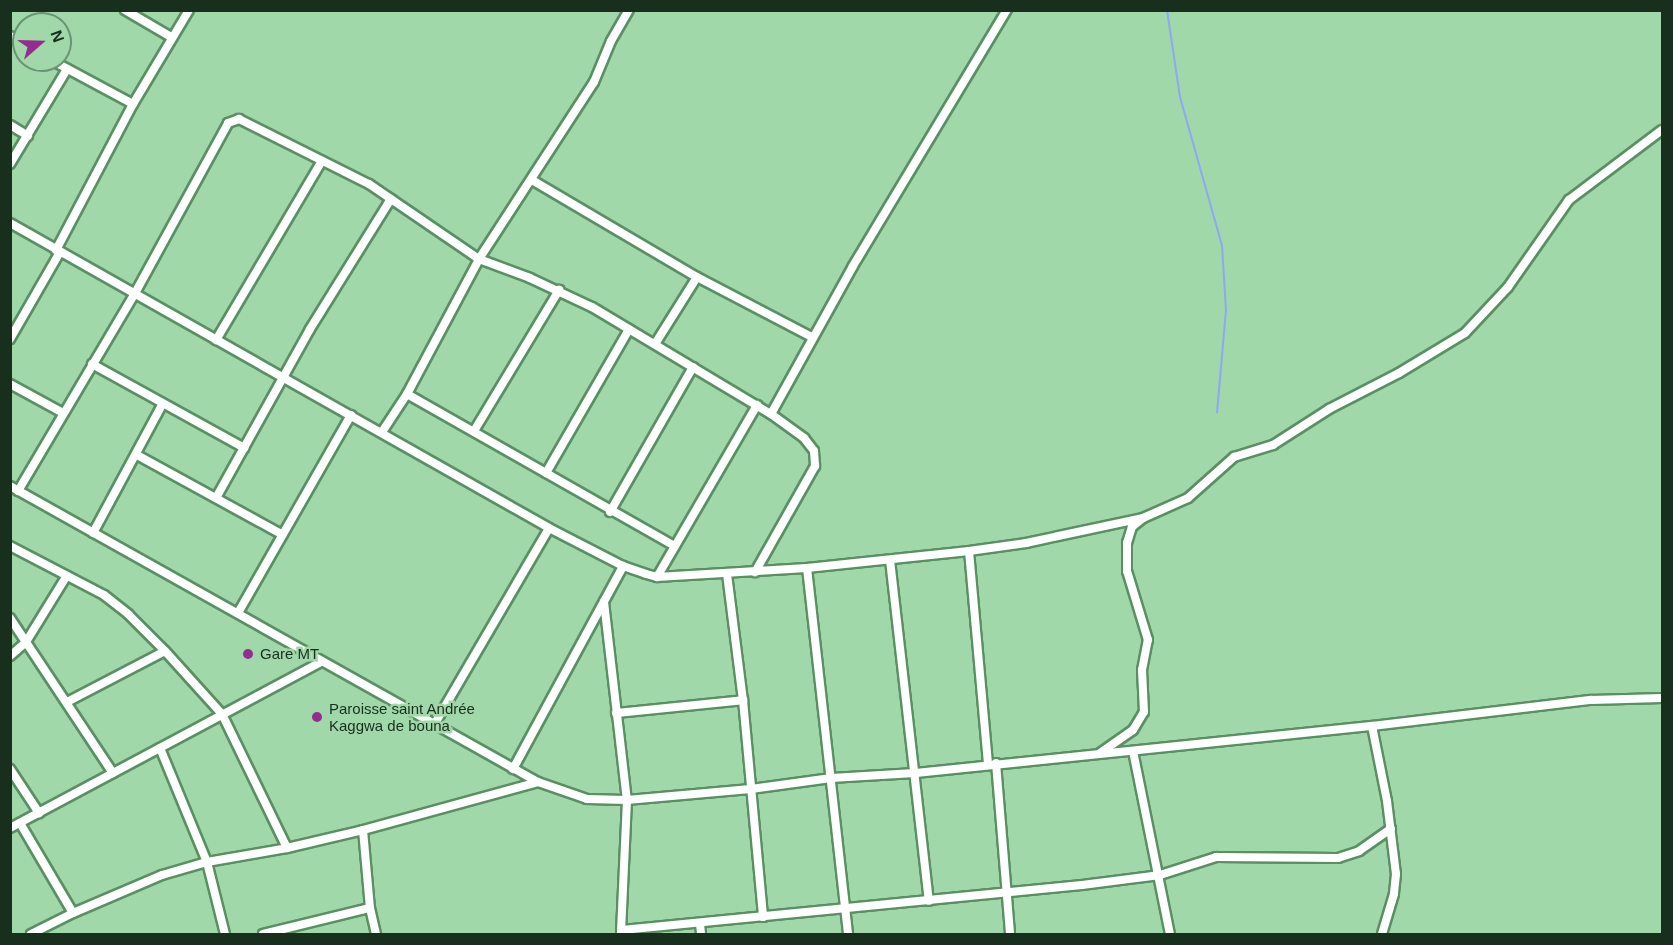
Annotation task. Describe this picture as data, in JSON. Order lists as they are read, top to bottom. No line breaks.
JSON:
{"places":["Gare MT","Paroisse saint Andrée Kaggwa de bouna"],"north":"right"}
